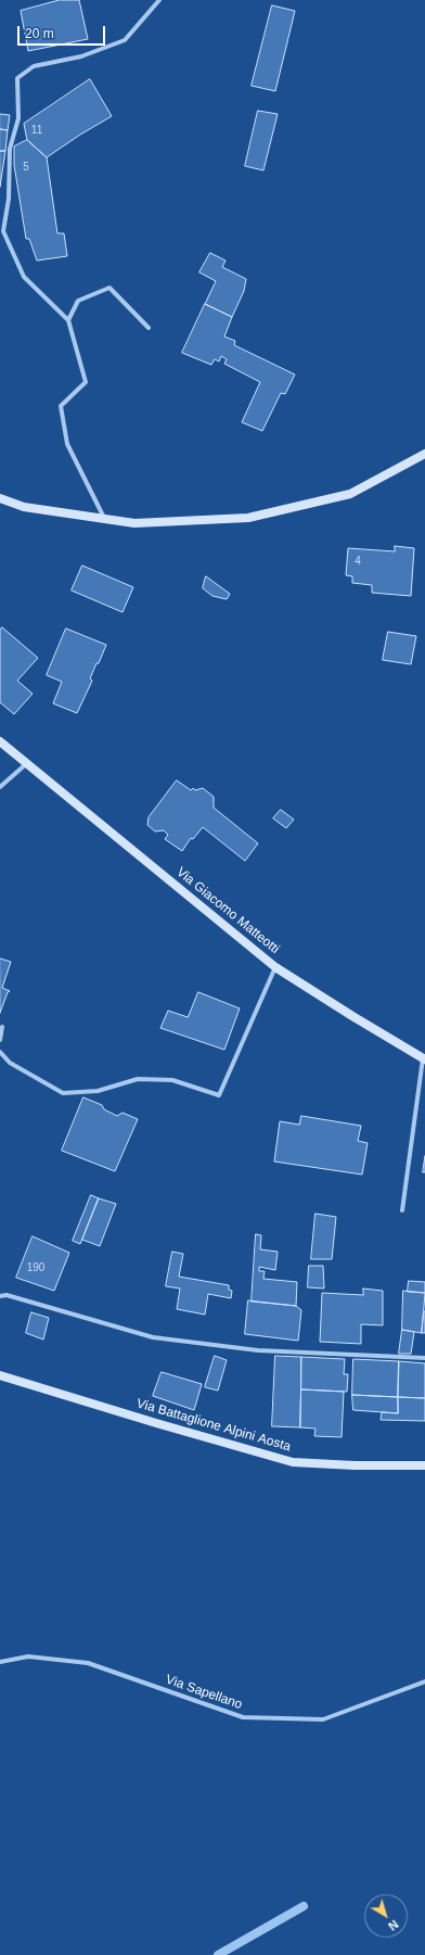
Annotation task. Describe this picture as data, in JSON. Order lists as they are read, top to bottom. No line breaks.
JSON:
{"streets":{"street":["Via Giacomo Matteotti","Via Battaglione Alpini Aosta","Via Sapellano"]},"house_numbers":["11","5","4","190"],"scale_bar":"20 m","north":"bottom right"}
